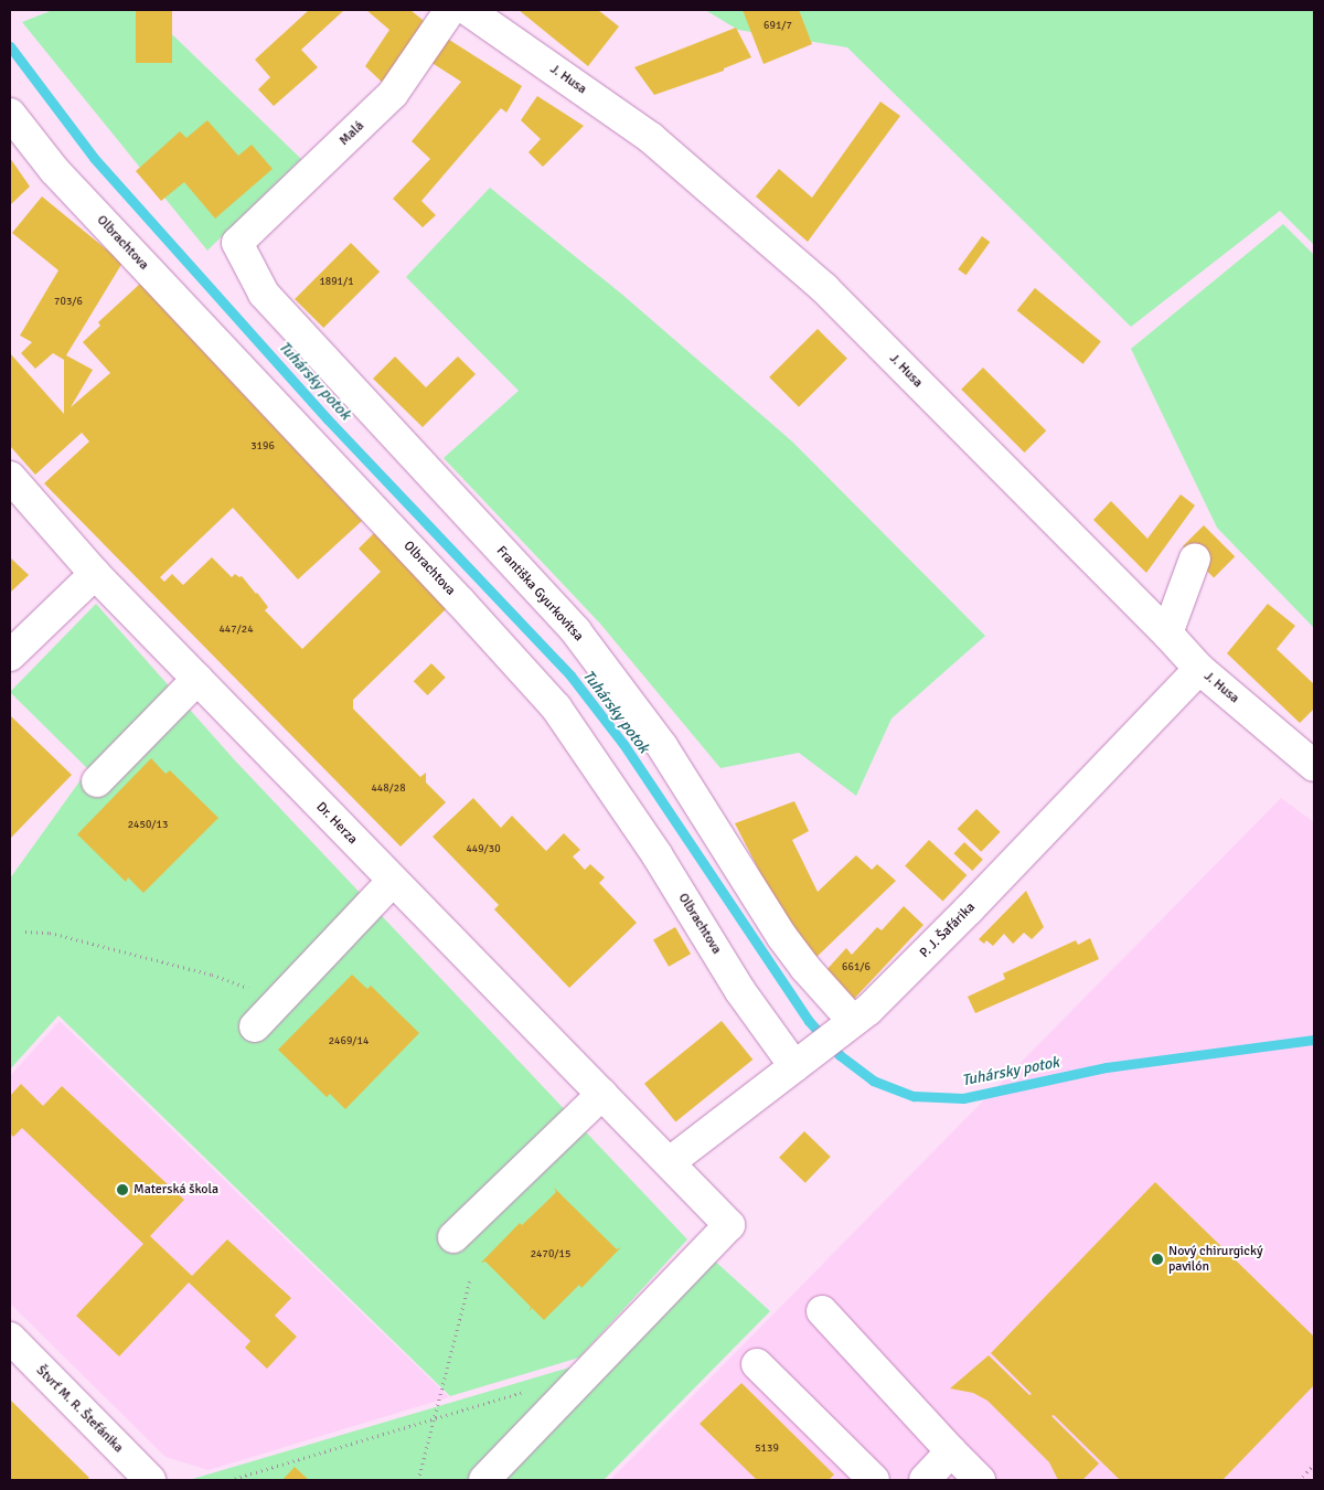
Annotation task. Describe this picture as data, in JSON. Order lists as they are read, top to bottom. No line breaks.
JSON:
{"streets":{"street":["J. Husa","Malá","Olbrachtova","Františka Gyurkovitsa","Dr. Herza","P. J. Šafárika","Štvrť M. R. Štefánika"]},"crossings":[["J. Husa","P. J. Šafárika"],["Malá","Františka Gyurkovitsa"],["Olbrachtova","P. J. Šafárika"],["Františka Gyurkovitsa","P. J. Šafárika"],["Dr. Herza","P. J. Šafárika"]],"water":["Tuhársky potok"],"places":["Materská škola","Nový chirurgický pavilón"],"house_numbers":["691/7","1891/1","703/6","3196","447/24","448/28","2450/13","449/30","661/6","2469/14","2470/15","5139"]}
